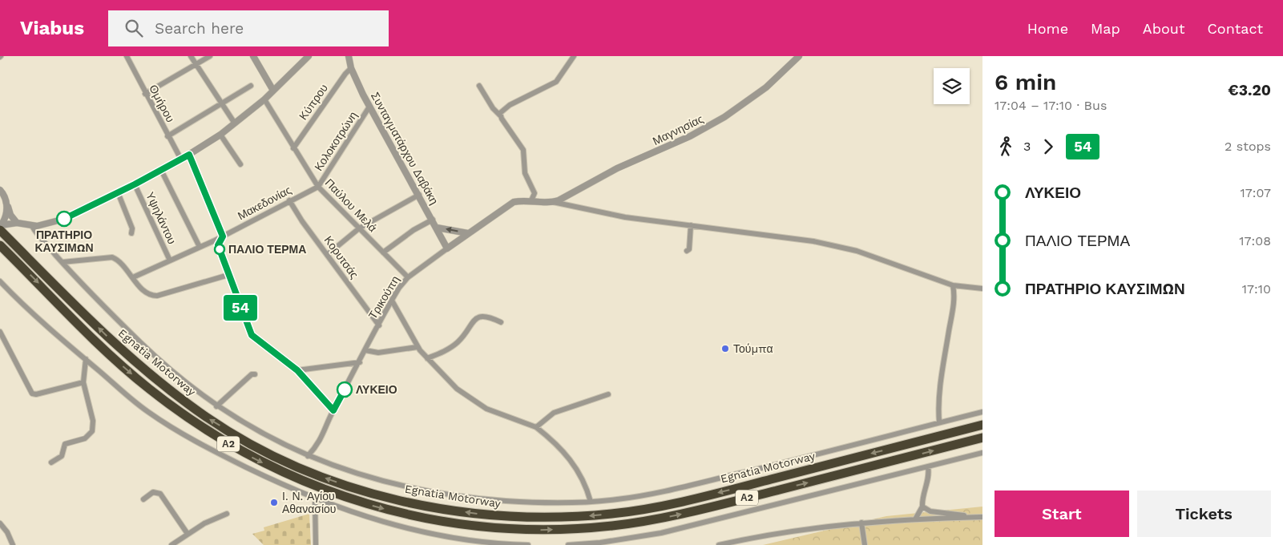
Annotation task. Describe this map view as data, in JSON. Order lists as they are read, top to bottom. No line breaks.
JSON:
{"streets":{"highway":["Egnatia Motorway","Α2"],"street":["Κύπρου","Ομήρου","Μαγνησίας","Κολοκοτρώνη","Συνταγματάρχου Δαβάκη","Μακεδονίας","Παύλου Μελά","Υψηλάντου","Κορυτσάς","Τρικούπη"]},"crossings":[["Κύπρου","Συνταγματάρχου Δαβάκη"],["Κύπρου","Παύλου Μελά"],["Μαγνησίας","Τρικούπη"],["Κολοκοτρώνη","Συνταγματάρχου Δαβάκη"],["Κολοκοτρώνη","Μακεδονίας"],["Κολοκοτρώνη","Παύλου Μελά"],["Συνταγματάρχου Δαβάκη","Τρικούπη"],["Μακεδονίας","Παύλου Μελά"],["Μακεδονίας","Κορυτσάς"],["Παύλου Μελά","Τρικούπη"],["Κορυτσάς","Τρικούπη"]],"places":["ΠΡΑΤΗΡΙΟ ΚΑΥΣΙΜΩΝ","ΠΑΛΙΟ ΤΕΡΜΑ","Τούμπα","ΛΥΚΕΙΟ","Ι. Ν. Αγίου Αθανασίου"],"lines":["bus line 54"],"page":{"header":"Viabus","search":"Search here","nav":["Home","Map","About","Contact"],"on_map":"54","heading":["6 min","17:04 – 17:10 · Bus","€3.20"],"legs":["3","54","2 stops"],"list":[{"name":"ΛΥΚΕΙΟ","value":"17:07"},{"name":"ΠΑΛΙΟ ΤΕΡΜΑ","value":"17:08"},{"name":"ΠΡΑΤΗΡΙΟ ΚΑΥΣΙΜΩΝ","value":"17:10"}],"buttons":["Start","Tickets"]}}
